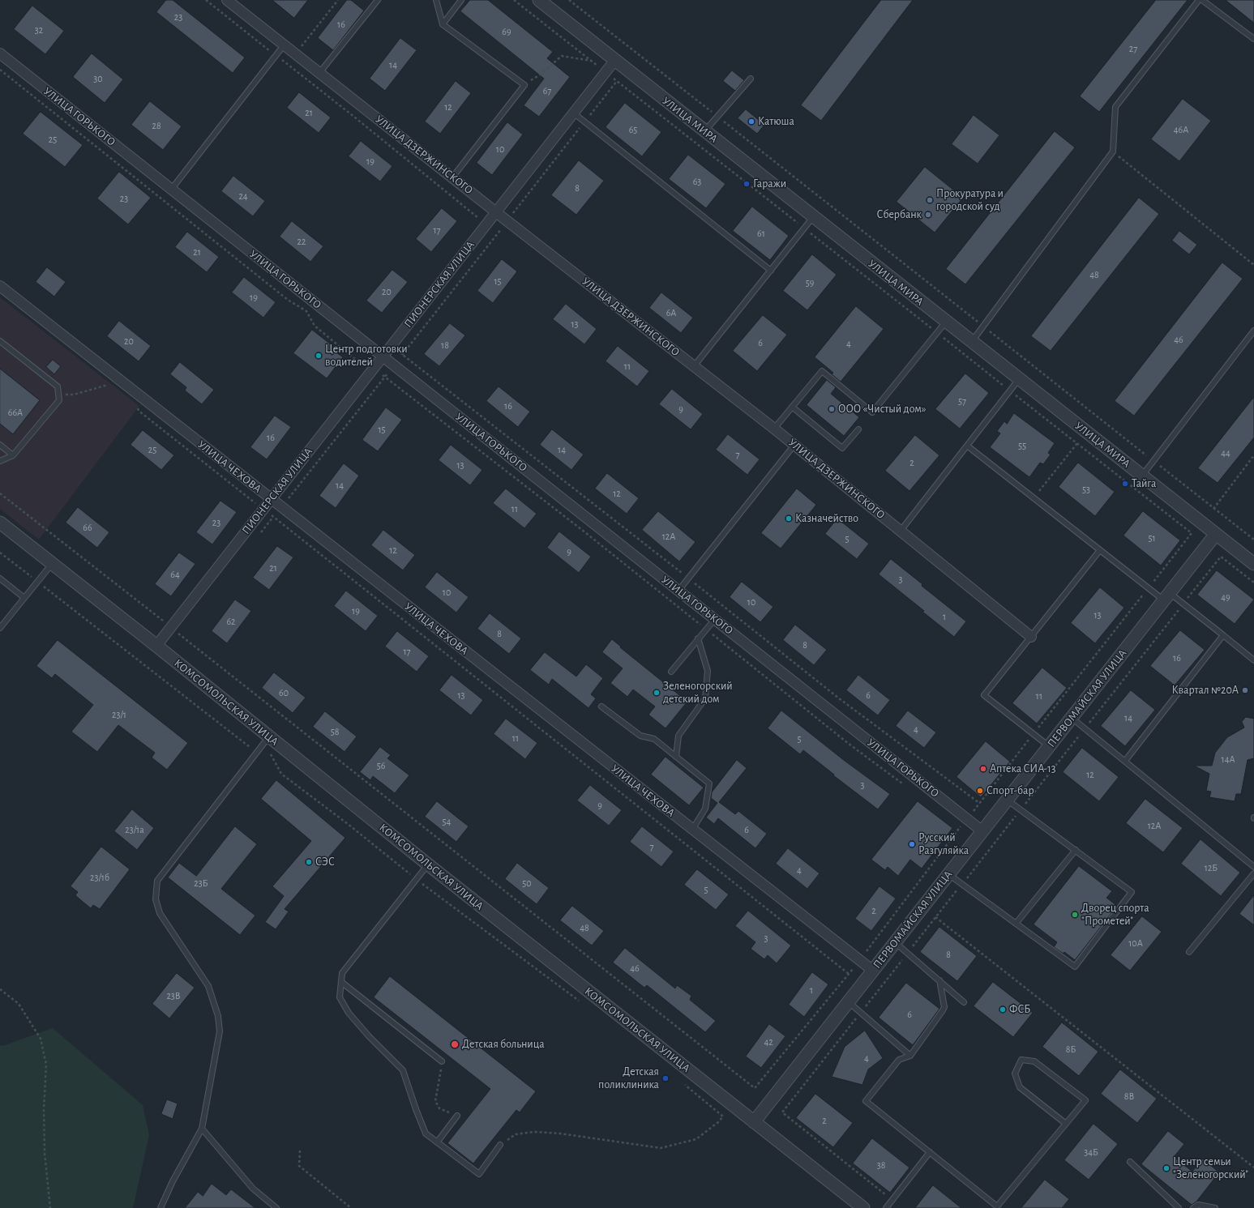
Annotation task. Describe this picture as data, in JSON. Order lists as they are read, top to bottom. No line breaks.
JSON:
{"streets":{"street":["УЛИЦА ГОРЬКОГО","УЛИЦА МИРА","УЛИЦА ДЗЕРЖИНСКОГО","ПИОНЕРСКАЯ УЛИЦА","УЛИЦА ЧЕХОВА","ПЕРВОМАЙСКАЯ УЛИЦА","КОМСОМОЛЬСКАЯ УЛИЦА"]},"crossings":[["УЛИЦА ГОРЬКОГО","ПИОНЕРСКАЯ УЛИЦА"],["УЛИЦА ГОРЬКОГО","ПЕРВОМАЙСКАЯ УЛИЦА"],["УЛИЦА МИРА","ПИОНЕРСКАЯ УЛИЦА"],["УЛИЦА МИРА","ПЕРВОМАЙСКАЯ УЛИЦА"],["УЛИЦА ДЗЕРЖИНСКОГО","ПИОНЕРСКАЯ УЛИЦА"],["ПИОНЕРСКАЯ УЛИЦА","УЛИЦА ЧЕХОВА"],["ПИОНЕРСКАЯ УЛИЦА","КОМСОМОЛЬСКАЯ УЛИЦА"],["УЛИЦА ЧЕХОВА","ПЕРВОМАЙСКАЯ УЛИЦА"],["ПЕРВОМАЙСКАЯ УЛИЦА","КОМСОМОЛЬСКАЯ УЛИЦА"]],"places":["Катюша","Гаражи","Прокуратура и городской суд","Сбербанк","Центр подготовки водителей","ООО «Чистый дом»","Тайга","Казначейство","Квартал №20А","Зеленогорский детский дом","Аптека СИА-13","Спорт-бар","Русский Разгуляйка","СЭС","Дворец спорта \"Прометей\"","ФСБ","Детская больница","Детская поликлиника","Центр семьи \"Зеленогорский\""],"house_numbers":["23","16","32","69","27","14","30","67","12","21","28","65","46А","25","10","19","63","8","24","23","17","61","22","21","48","15","59","20","19","6А","13","46","20","6","4","18","11","57","16","9","66А","15","16","55","25","14","44","7","2","13","14","53","12","11","23","66","12А","51","5","12","9","21","64","3","10","49","10","19","13","1","62","8","8","17","16","60","13","6","11","23/1","14","4","58","11","5","14А","56","12","3","9","54","12А","23/1а","6","7","12Б","4","23/1б","23Б","50","5","2","48","3","10А","8","46","1","23В","6","42","8Б","4","8В","2","34Б","38"]}
